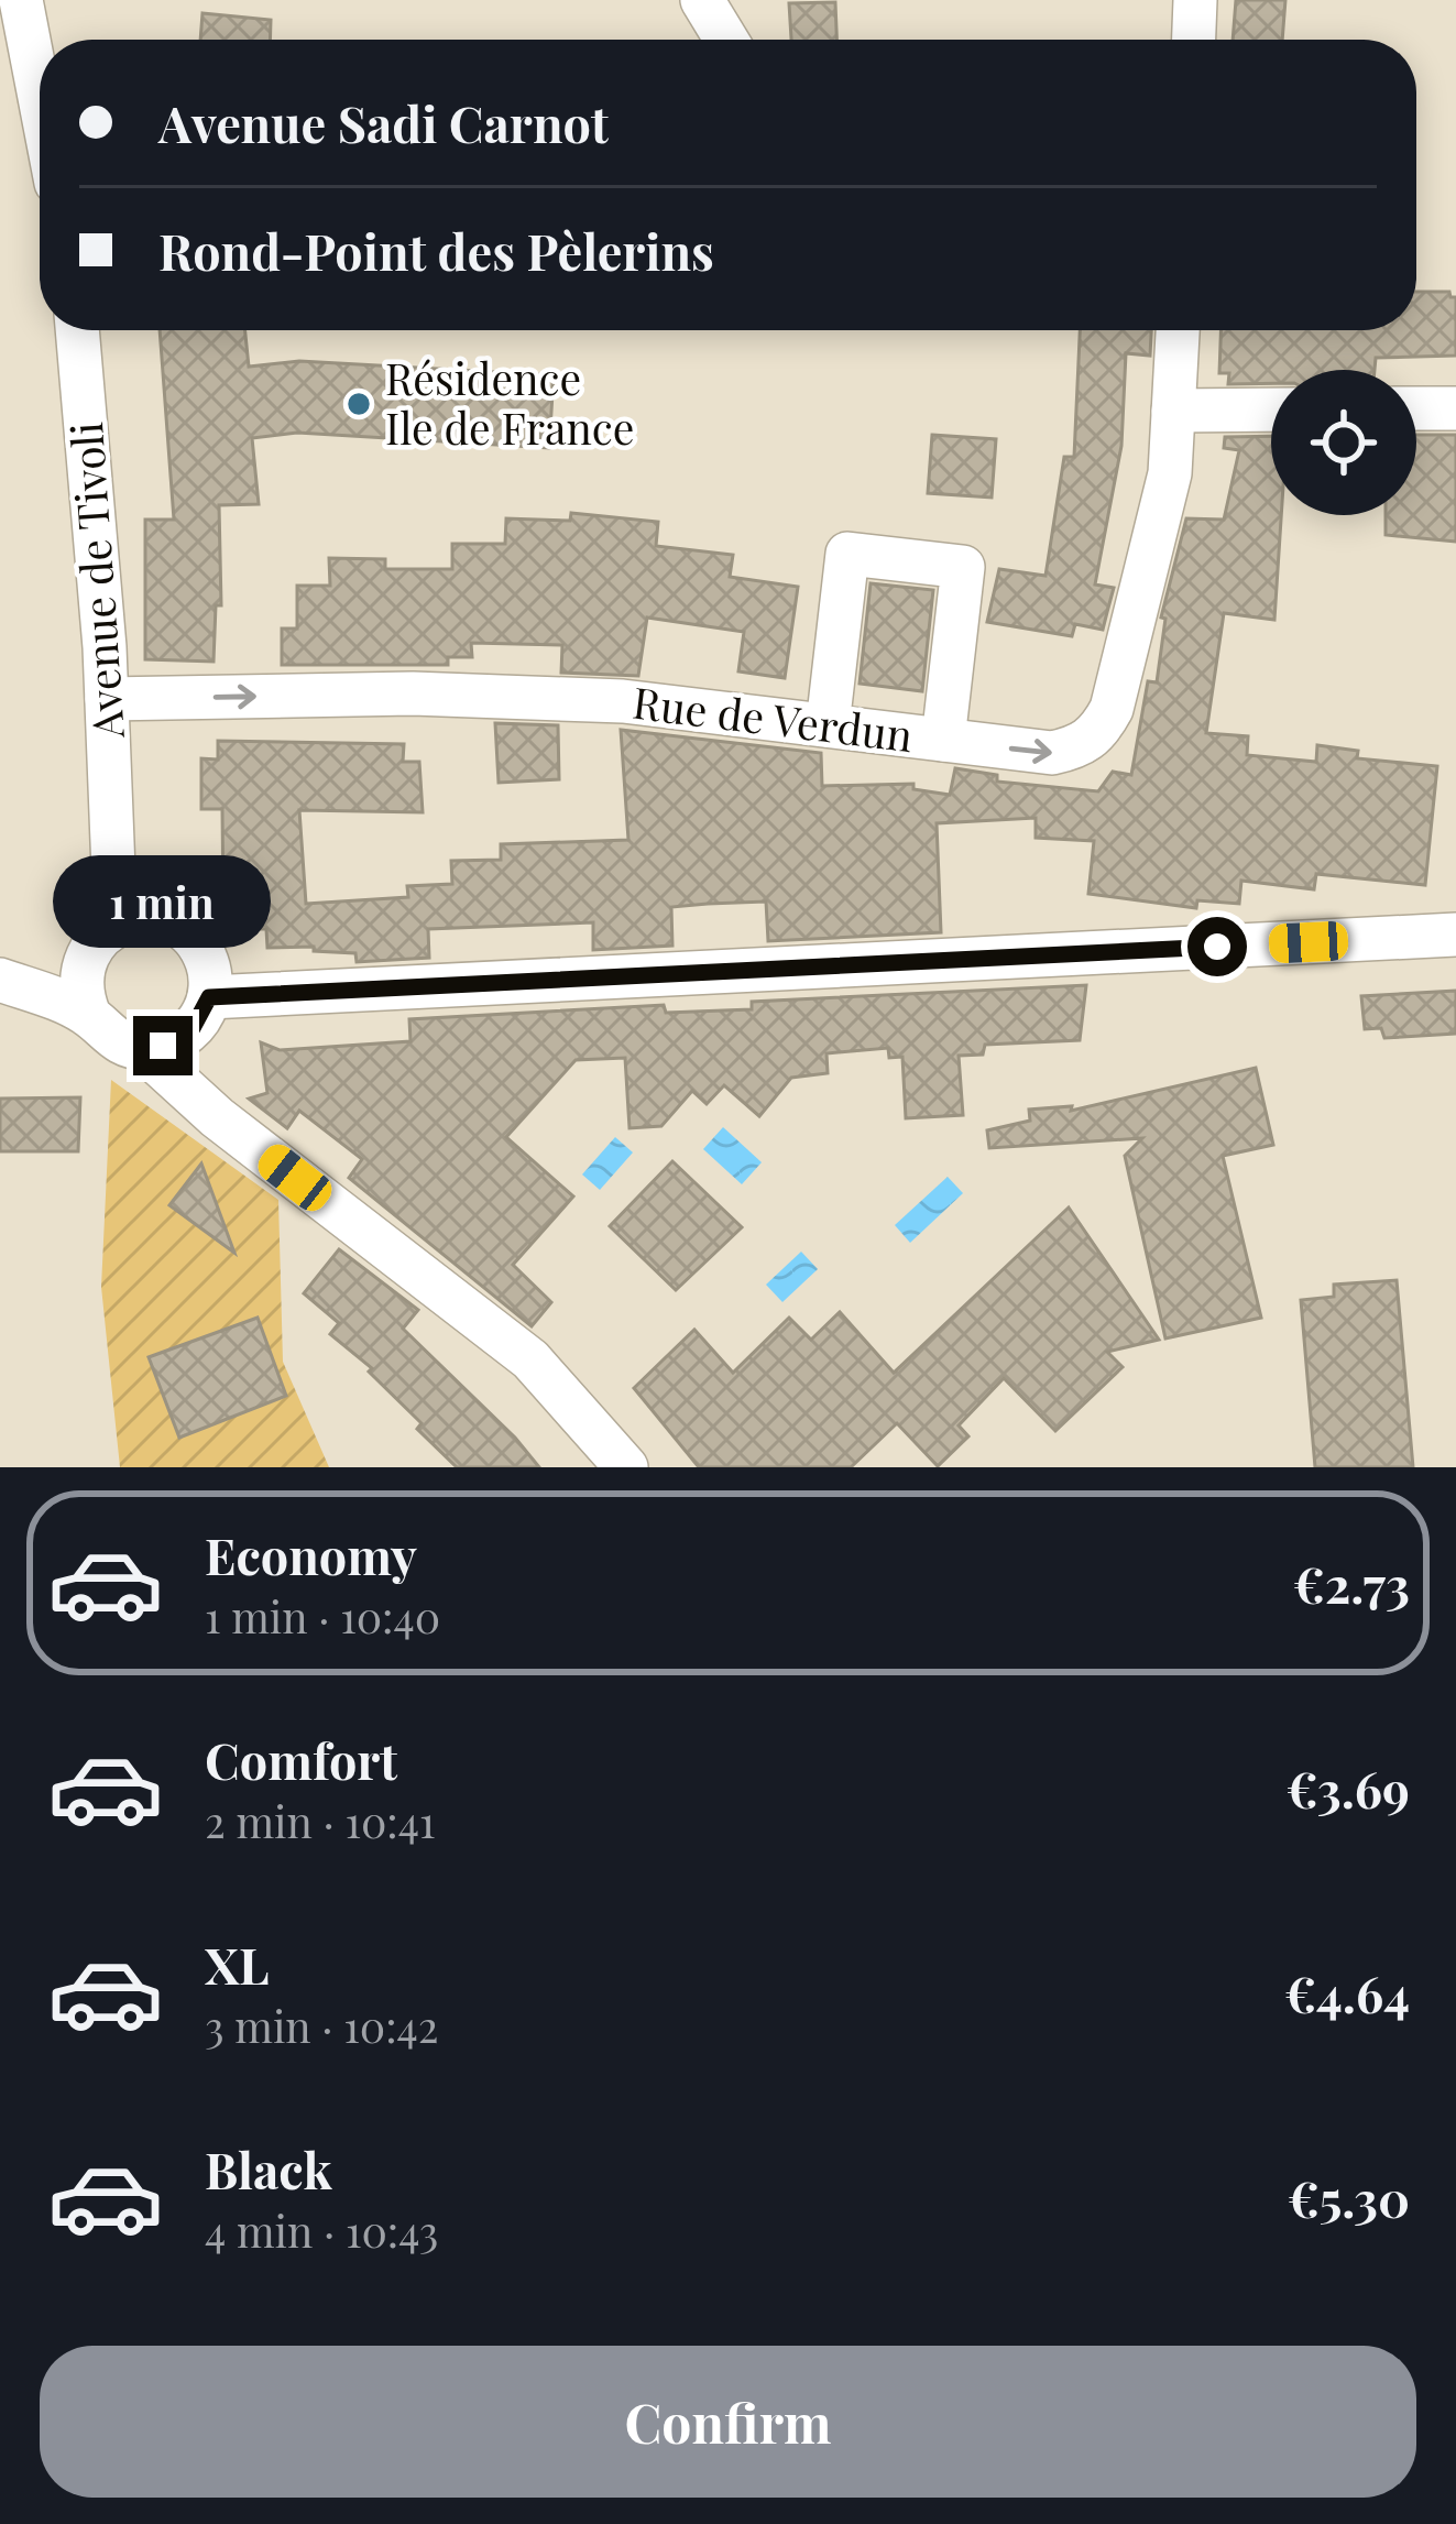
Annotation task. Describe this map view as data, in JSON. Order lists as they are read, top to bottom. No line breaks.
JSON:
{"streets":{"street":["Avenue de Tivoli","Rue de Verdun"]},"crossings":[["Avenue de Tivoli","Rue de Verdun"]],"places":["Résidence Ile de France"],"page":{"banner":["Avenue Sadi Carnot","Rond-Point des Pèlerins"],"bubble":"1 min","list":[{"name":"Economy","note":"1 min · 10:40","value":"€2.73"},{"name":"Comfort","note":"2 min · 10:41","value":"€3.69"},{"name":"XL","note":"3 min · 10:42","value":"€4.64"},{"name":"Black","note":"4 min · 10:43","value":"€5.30"}],"buttons":"Confirm"}}
